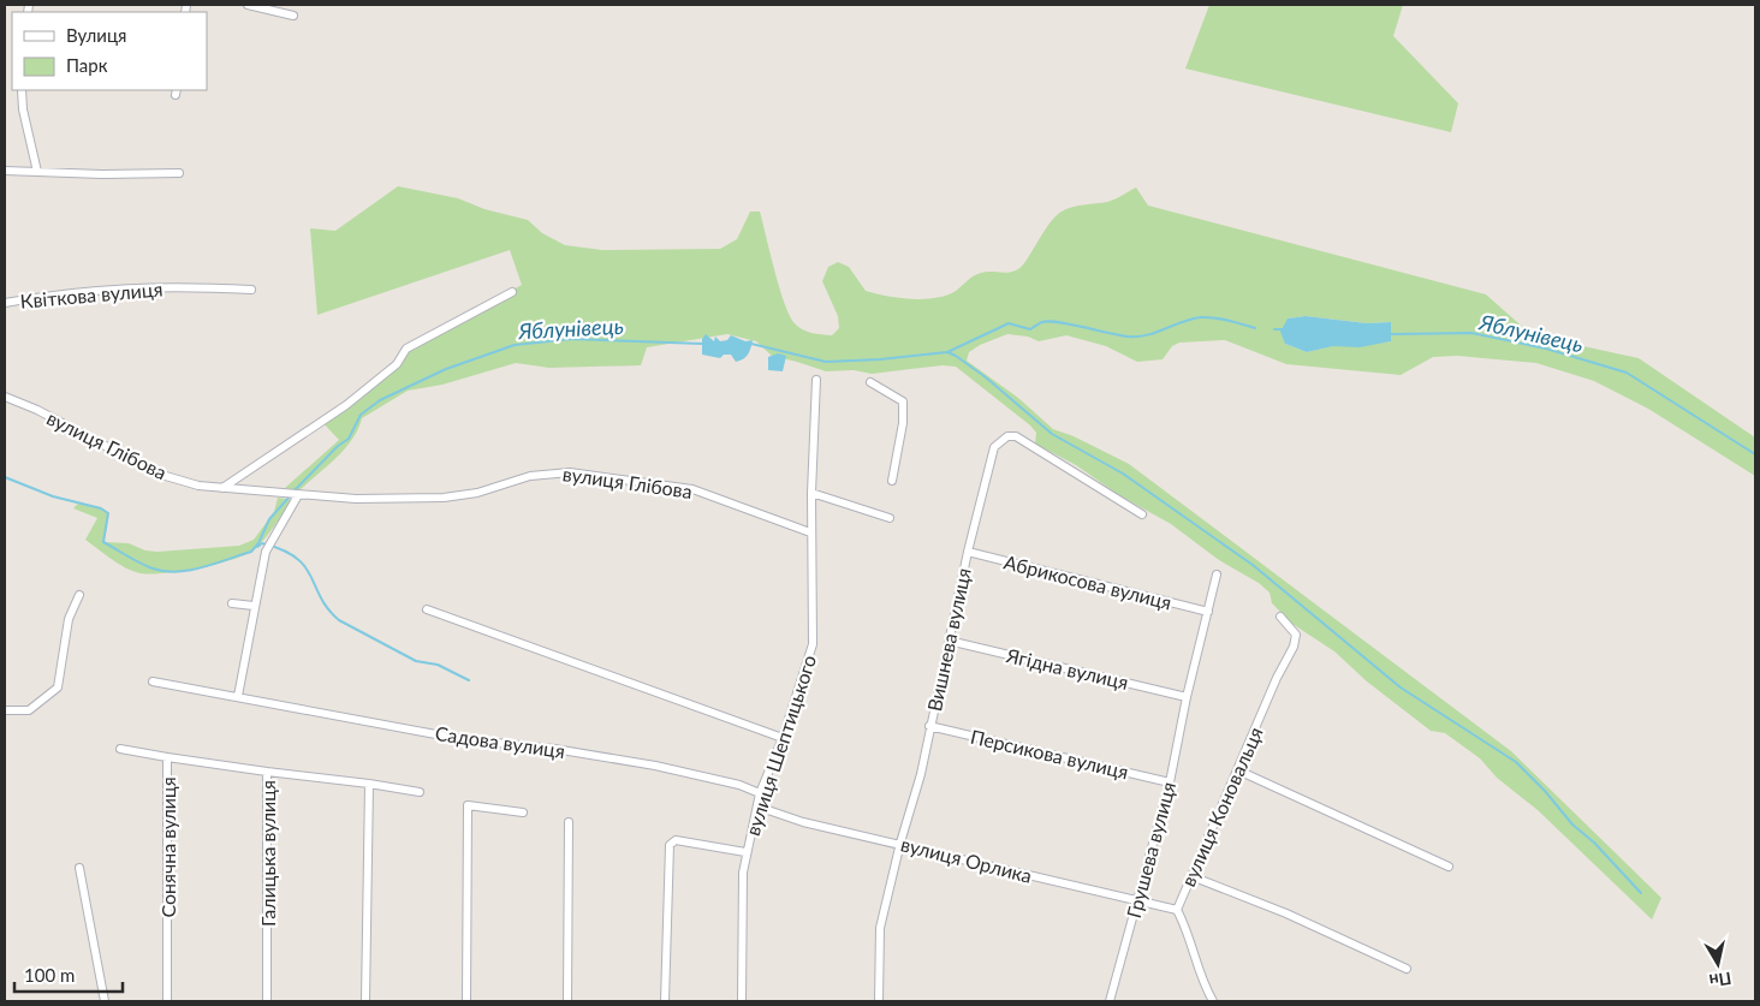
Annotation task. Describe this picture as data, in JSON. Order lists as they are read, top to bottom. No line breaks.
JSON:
{"streets":{"street":["Квіткова вулиця","вулиця Глібова","Абрикосова вулиця","Вишнева вулиця","Ягідна вулиця","Садова вулиця","вулиця Шептицького","Персикова вулиця","вулиця Коновальця","Сонячна вулиця","Грушева вулиця","Галицька вулиця","вулиця Орлика"]},"crossings":[["вулиця Глібова","вулиця Шептицького"],["Абрикосова вулиця","Вишнева вулиця"],["Абрикосова вулиця","Грушева вулиця"],["Вишнева вулиця","Ягідна вулиця"],["Вишнева вулиця","Персикова вулиця"],["Вишнева вулиця","вулиця Орлика"],["Ягідна вулиця","Грушева вулиця"],["Садова вулиця","вулиця Шептицького"],["вулиця Шептицького","вулиця Орлика"],["Персикова вулиця","Грушева вулиця"],["вулиця Коновальця","вулиця Орлика"],["Сонячна вулиця","Галицька вулиця"],["Грушева вулиця","вулиця Орлика"]],"water":["Яблунівець"],"legend":["Вулиця","Парк"],"scale_bar":"100 m","north":"bottom"}
